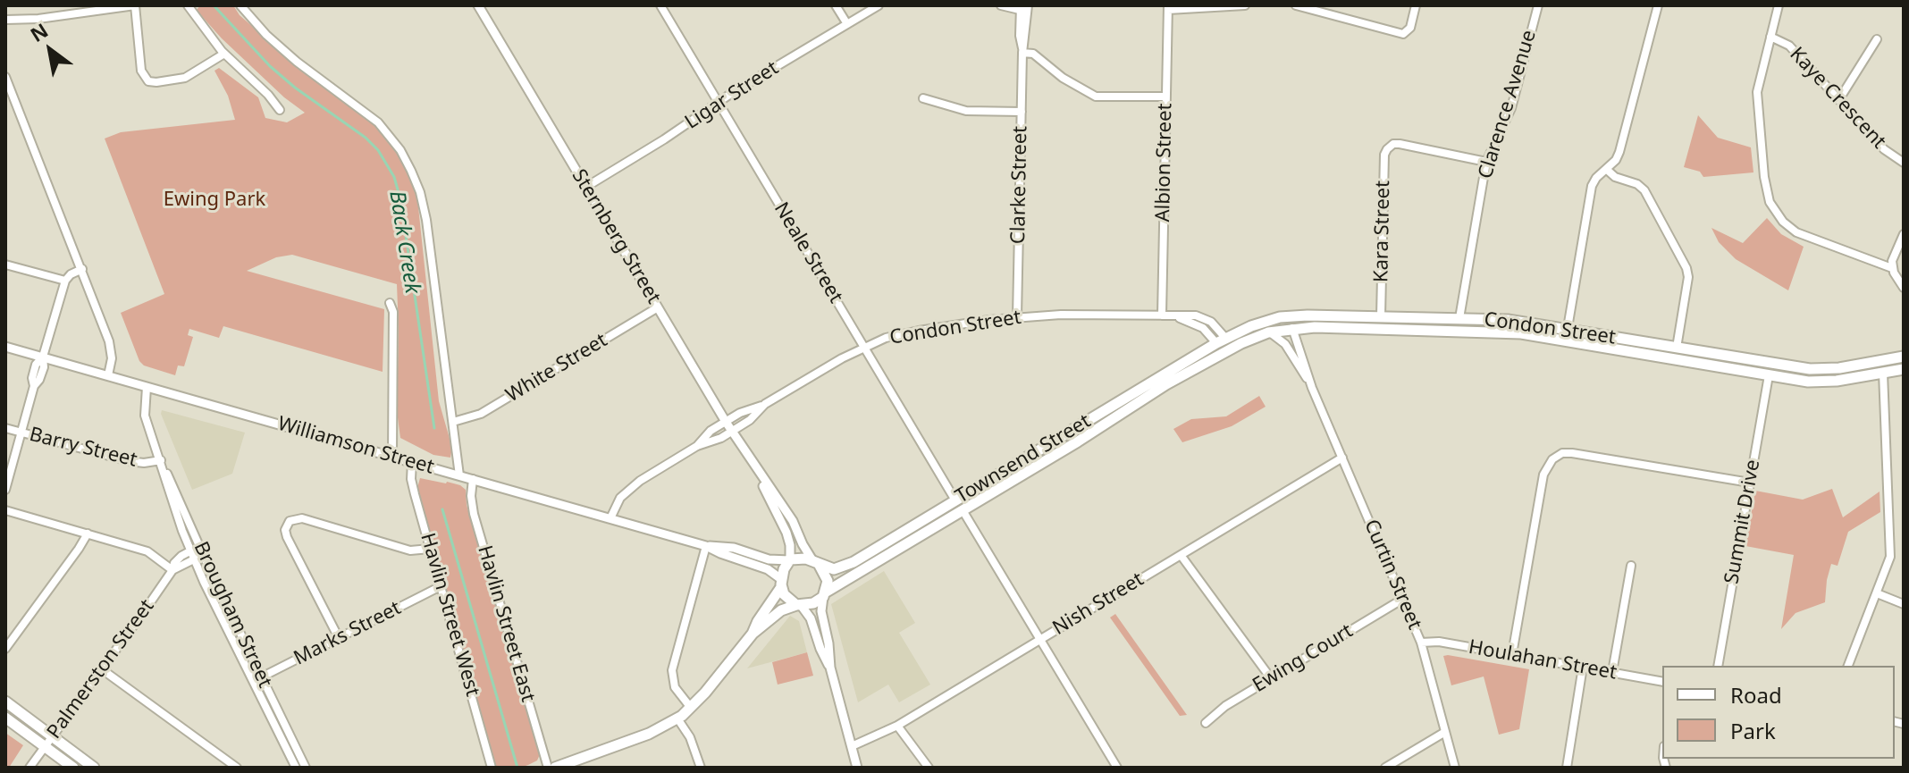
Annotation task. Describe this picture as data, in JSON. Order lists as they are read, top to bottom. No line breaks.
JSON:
{"streets":{"main road":["Clarence Avenue","Condon Street","Townsend Street"],"street":["Ligar Street","Kaye Crescent","Albion Street","Clarke Street","Kara Street","Sternberg Street","Neale Street","White Street","Williamson Street","Barry Street","Summit Drive","Curtin Street","Nish Street","Brougham Street","Havlin Street West","Havlin Street East","Marks Street","Ewing Court","Houlahan Street","Palmerston Street"]},"crossings":[["Ligar Street","Sternberg Street"],["Ligar Street","Neale Street"],["Clarence Avenue","Condon Street"],["Albion Street","Condon Street"],["Clarke Street","Condon Street"],["Kara Street","Condon Street"],["Sternberg Street","Condon Street"],["Sternberg Street","White Street"],["Sternberg Street","Williamson Street"],["Sternberg Street","Townsend Street"],["Neale Street","Condon Street"],["Neale Street","Townsend Street"],["Condon Street","Williamson Street"],["Condon Street","Townsend Street"],["Condon Street","Summit Drive"],["Condon Street","Curtin Street"],["Williamson Street","Townsend Street"],["Williamson Street","Brougham Street"],["Williamson Street","Havlin Street West"],["Williamson Street","Havlin Street East"],["Barry Street","Brougham Street"],["Curtin Street","Nish Street"],["Curtin Street","Ewing Court"],["Curtin Street","Houlahan Street"],["Brougham Street","Marks Street"],["Brougham Street","Palmerston Street"],["Havlin Street West","Marks Street"]],"water":["Back Creek"],"parks":["Ewing Park"],"legend":["Road","Park"],"north":"top left"}
